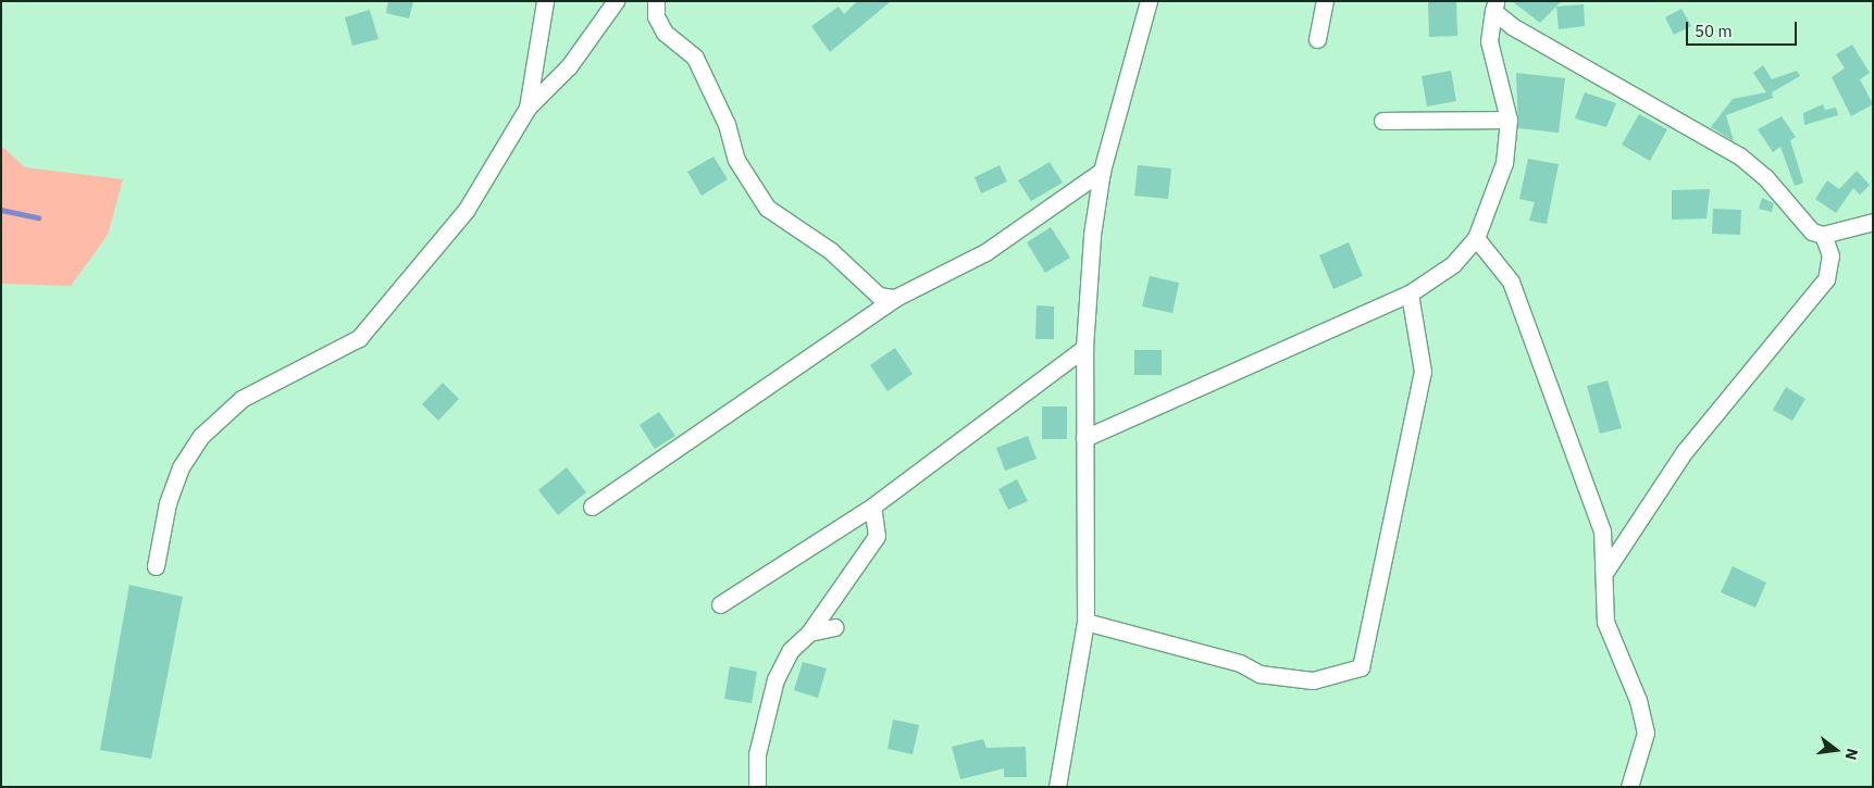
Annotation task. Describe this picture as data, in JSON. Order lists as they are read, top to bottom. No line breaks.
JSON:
{"scale_bar":"50 m","north":"right"}
